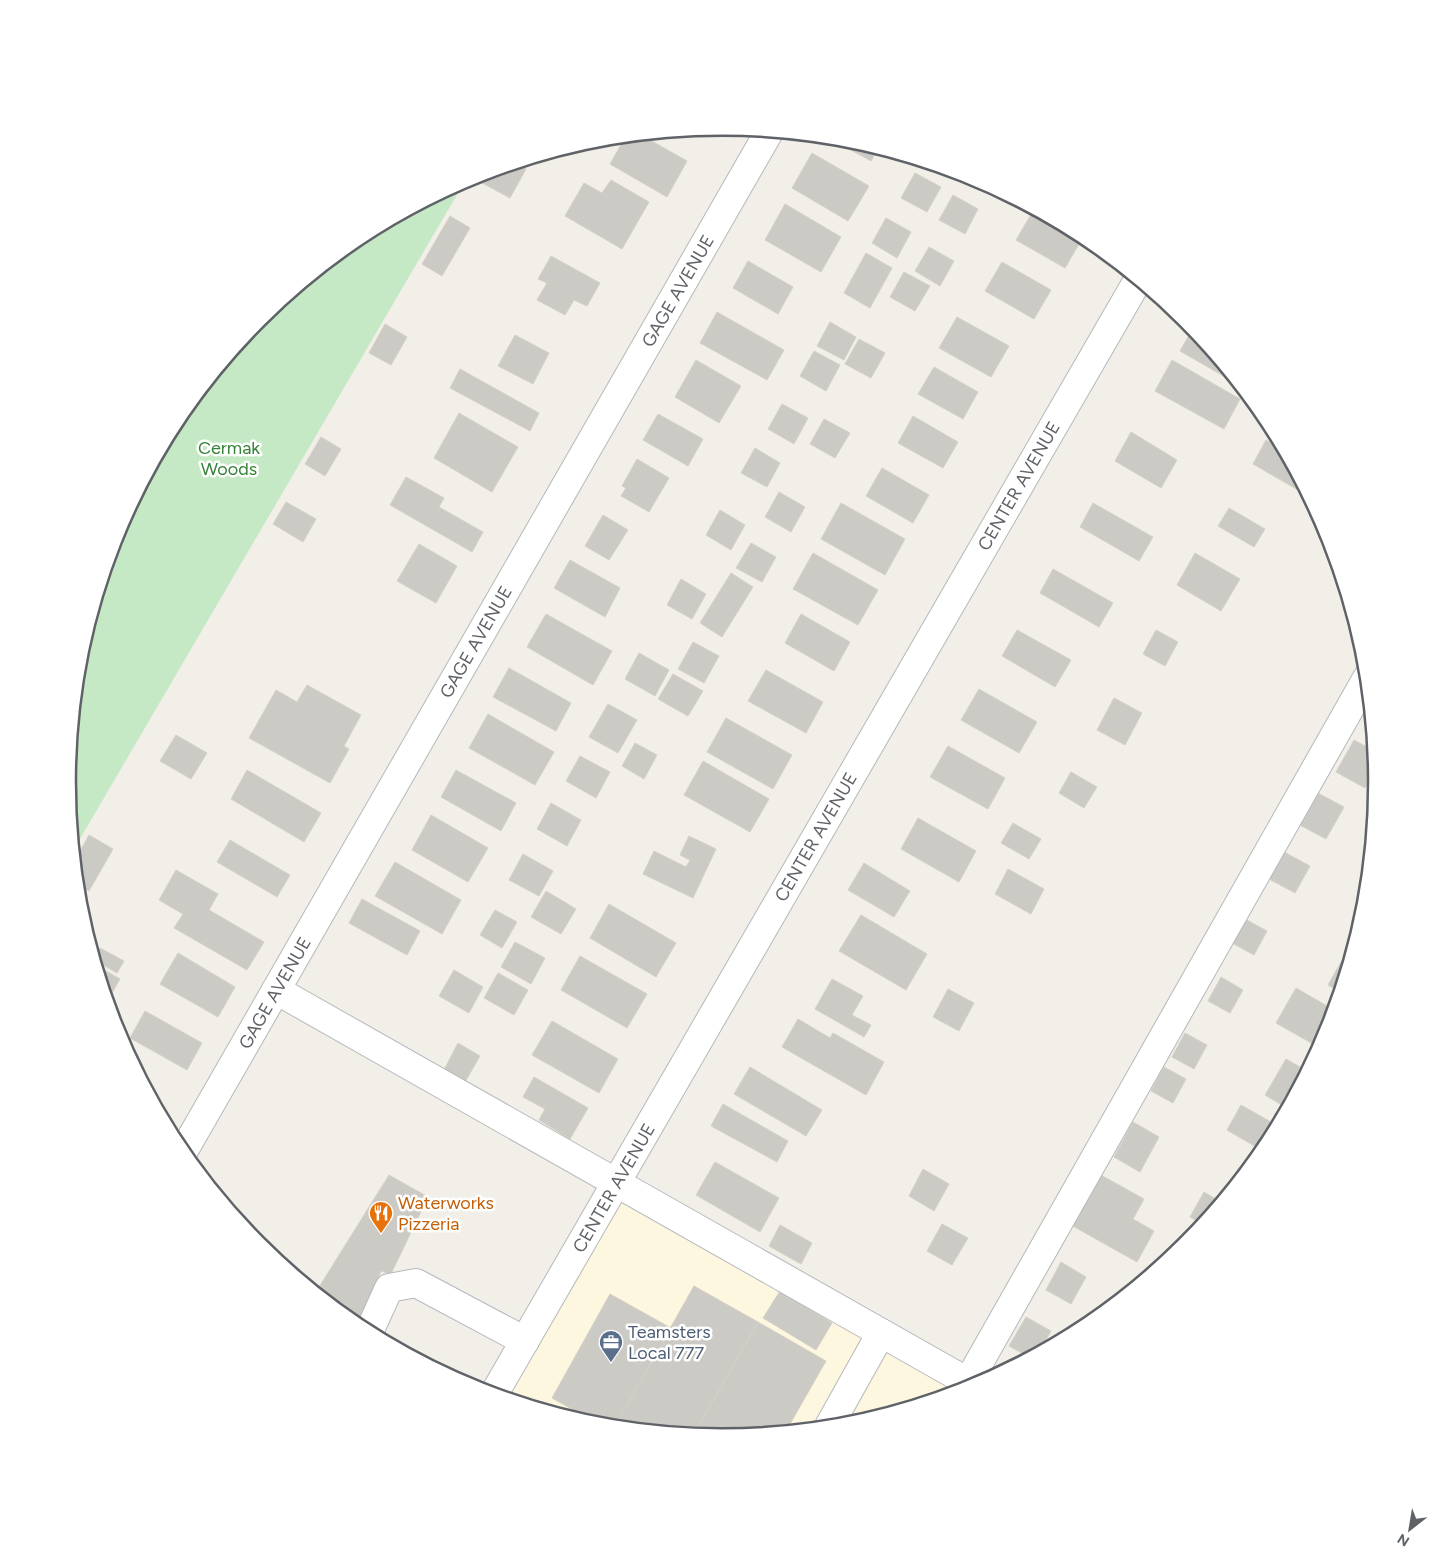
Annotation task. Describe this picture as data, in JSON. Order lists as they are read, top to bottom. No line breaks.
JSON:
{"streets":{"street":["GAGE AVENUE","CENTER AVENUE"]},"parks":["Cermak Woods"],"places":{"restaurant":["Waterworks Pizzeria"],"office":["Teamsters Local 777"]},"north":"bottom left"}
